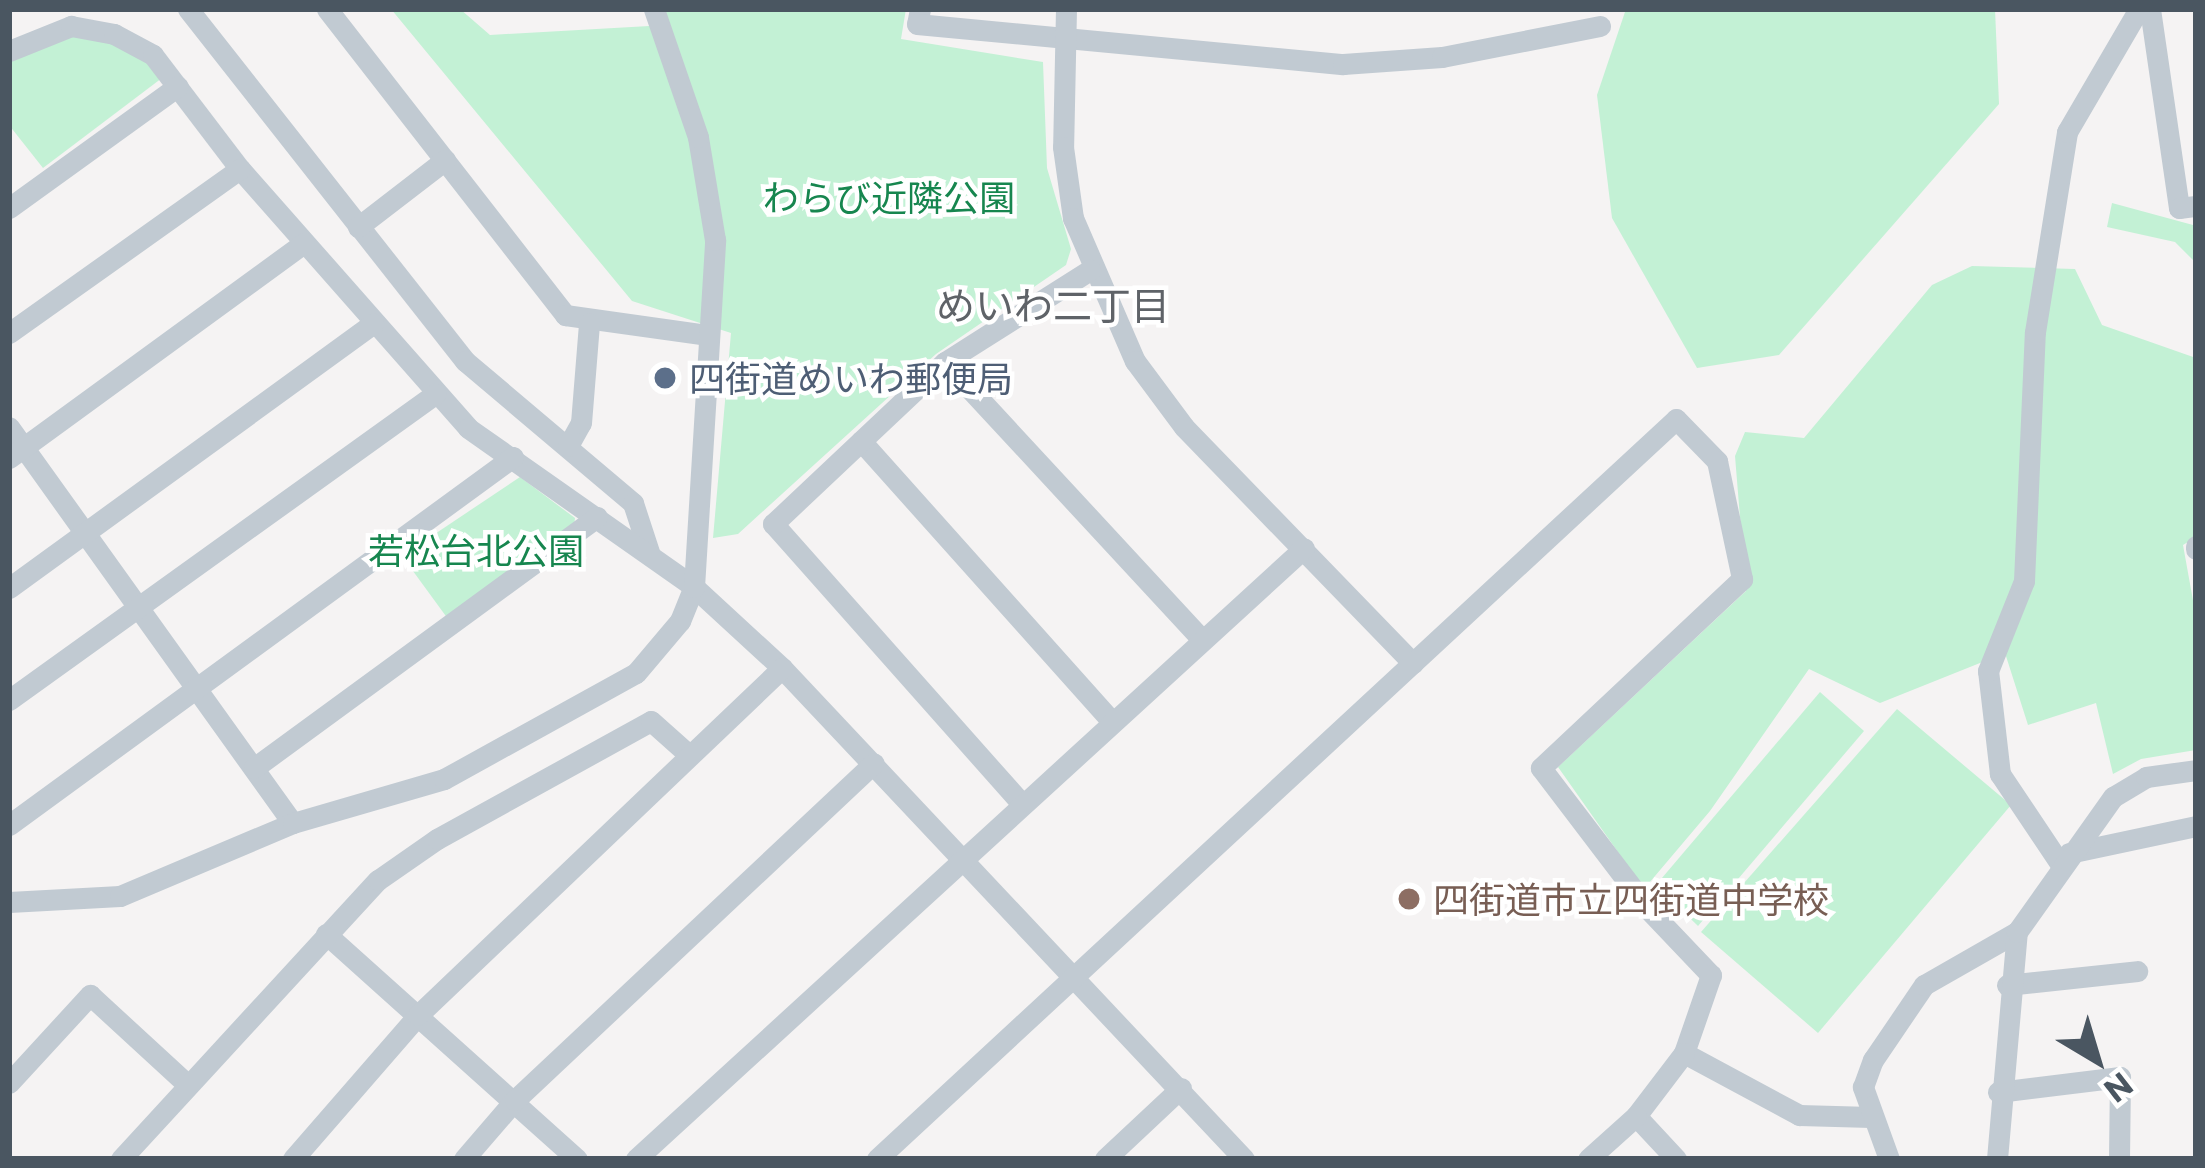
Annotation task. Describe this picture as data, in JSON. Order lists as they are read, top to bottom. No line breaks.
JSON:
{"districts":["めいわ二丁目"],"parks":["わらび近隣公園","若松台北公園"],"places":["四街道めいわ郵便局","四街道市立四街道中学校"],"north":"bottom right"}
